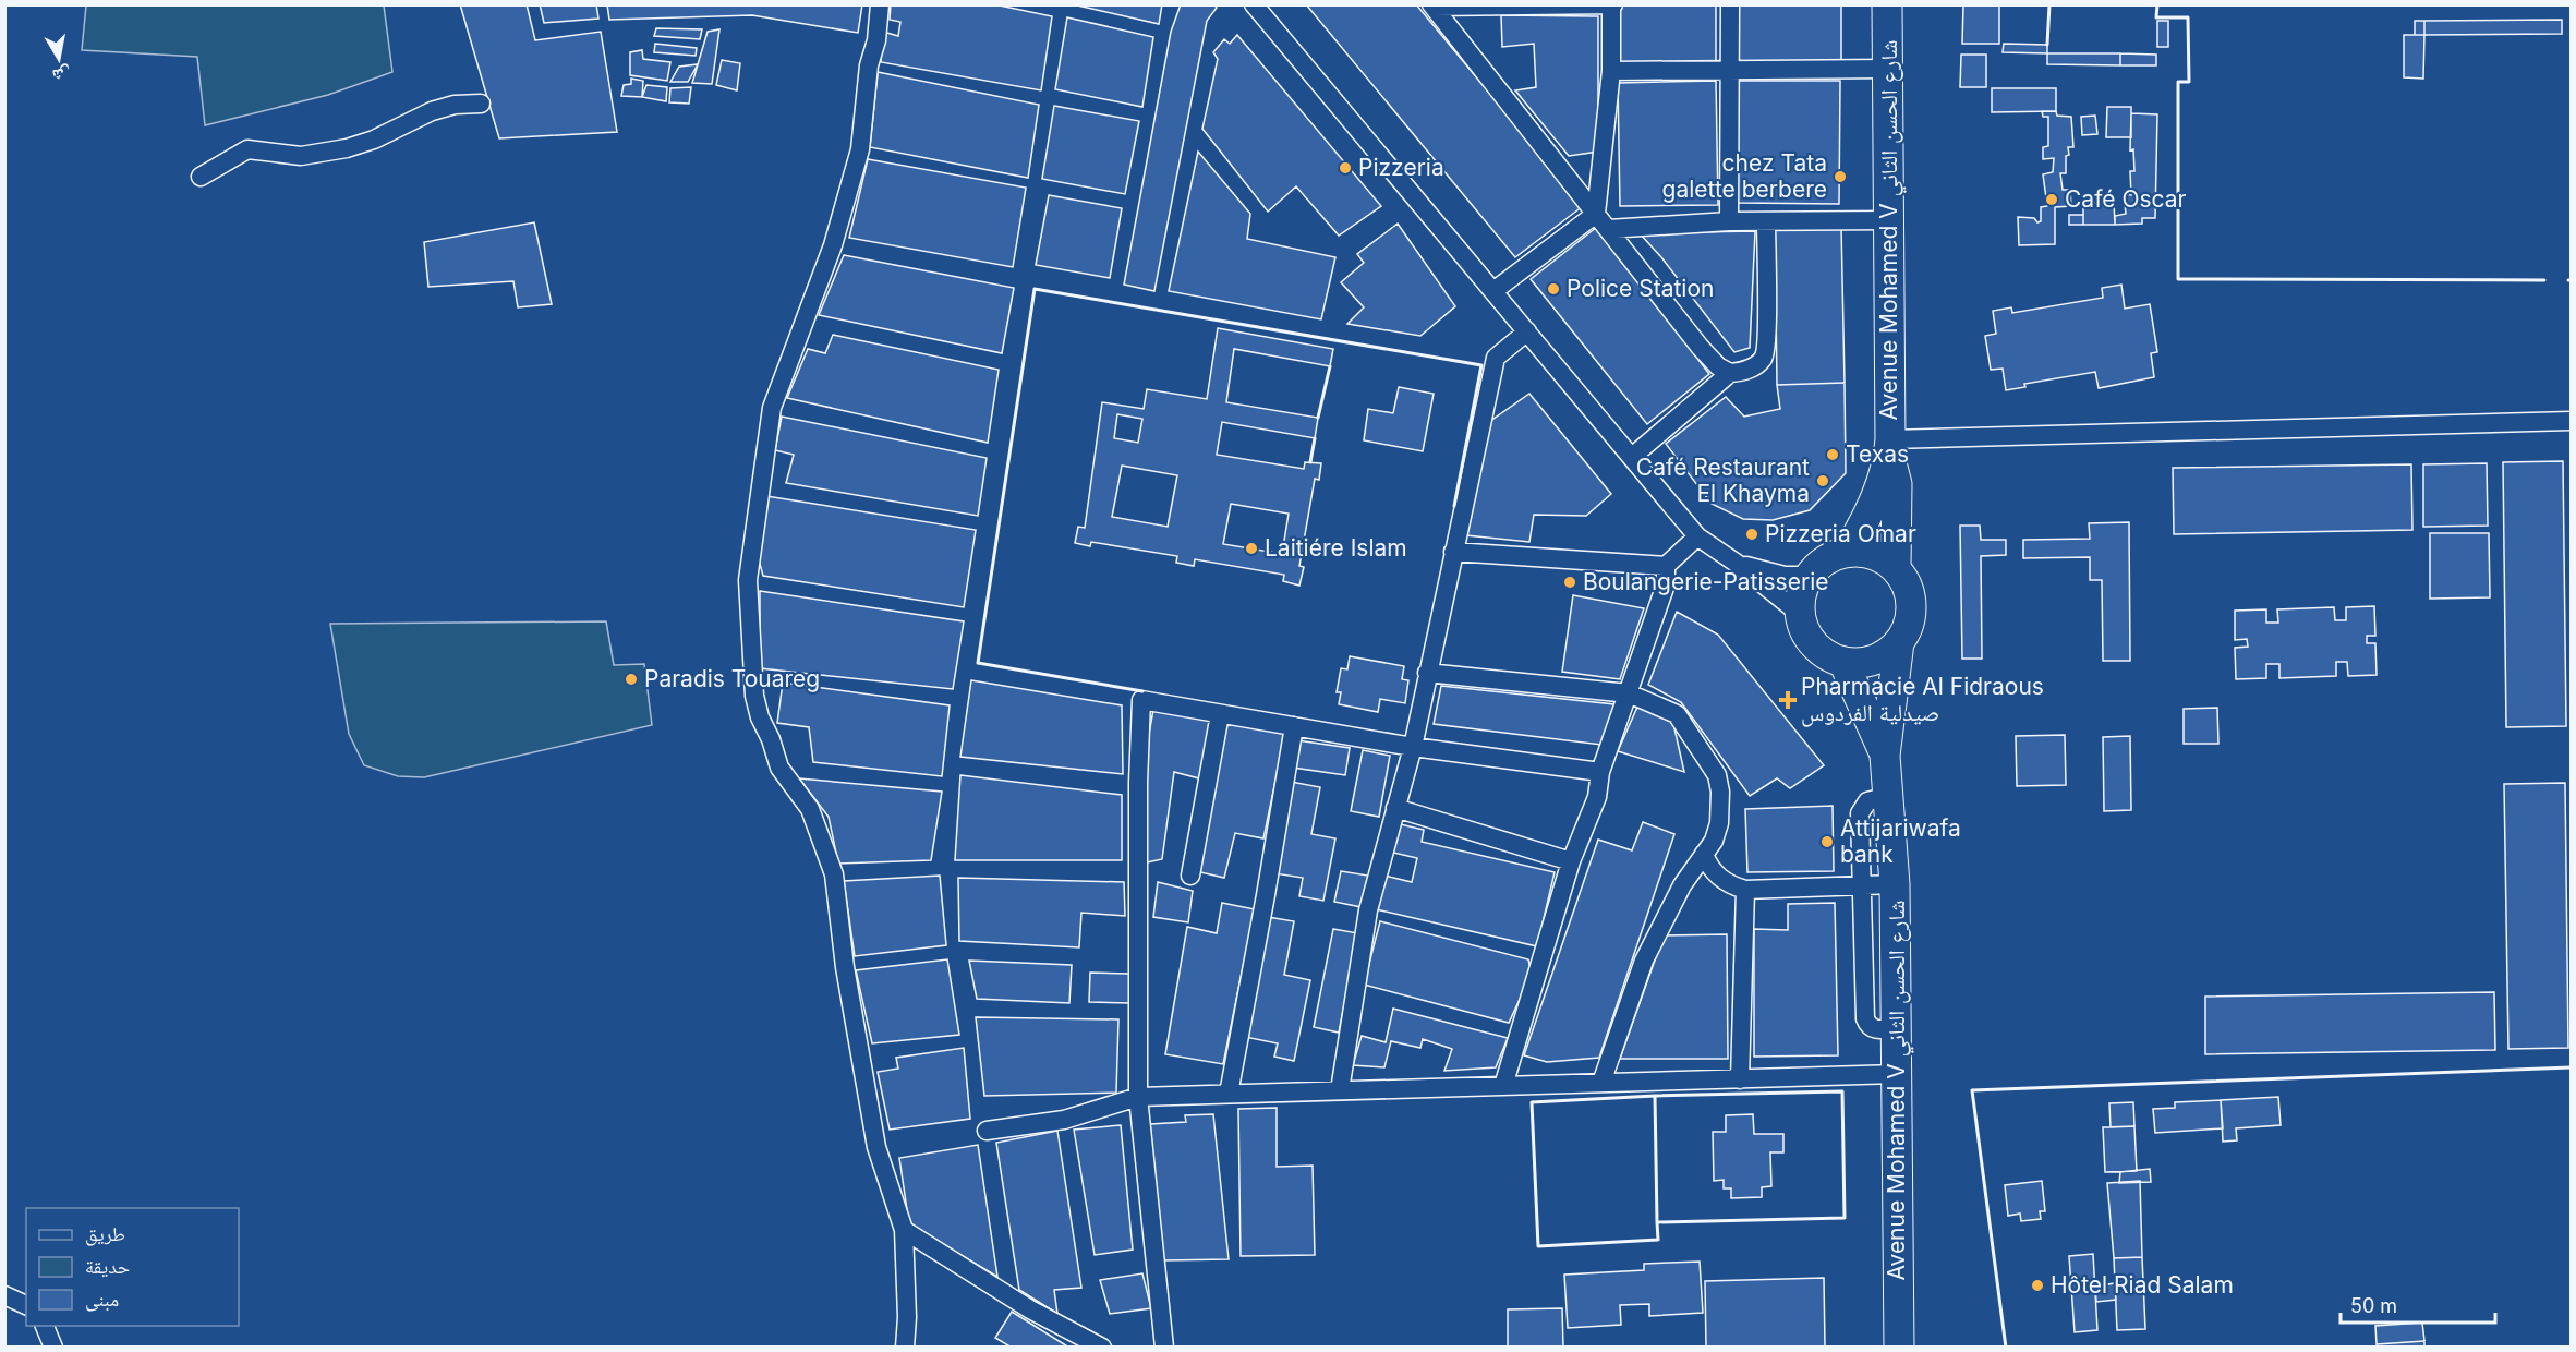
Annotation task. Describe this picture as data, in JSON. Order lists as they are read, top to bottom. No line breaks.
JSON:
{"streets":{"main road":["Avenue Mohamed V شارع الحسن الثاني"]},"places":{"other":["Pizzeria","chez Tata galette berbere","Café Oscar","Police Station","Texas","Café Restaurant El Khayma","Pizzeria Omar","Laitiére Islam","Boulangerie-Patisserie","Paradis Touareg","Attijariwafa bank","Hôtel Riad Salam"],"health":["Pharmacie Al Fidraous صيدلية الفردوس"]},"legend":["طريق","حديقة","مبنى"],"scale_bar":"50 m","north":"bottom"}
